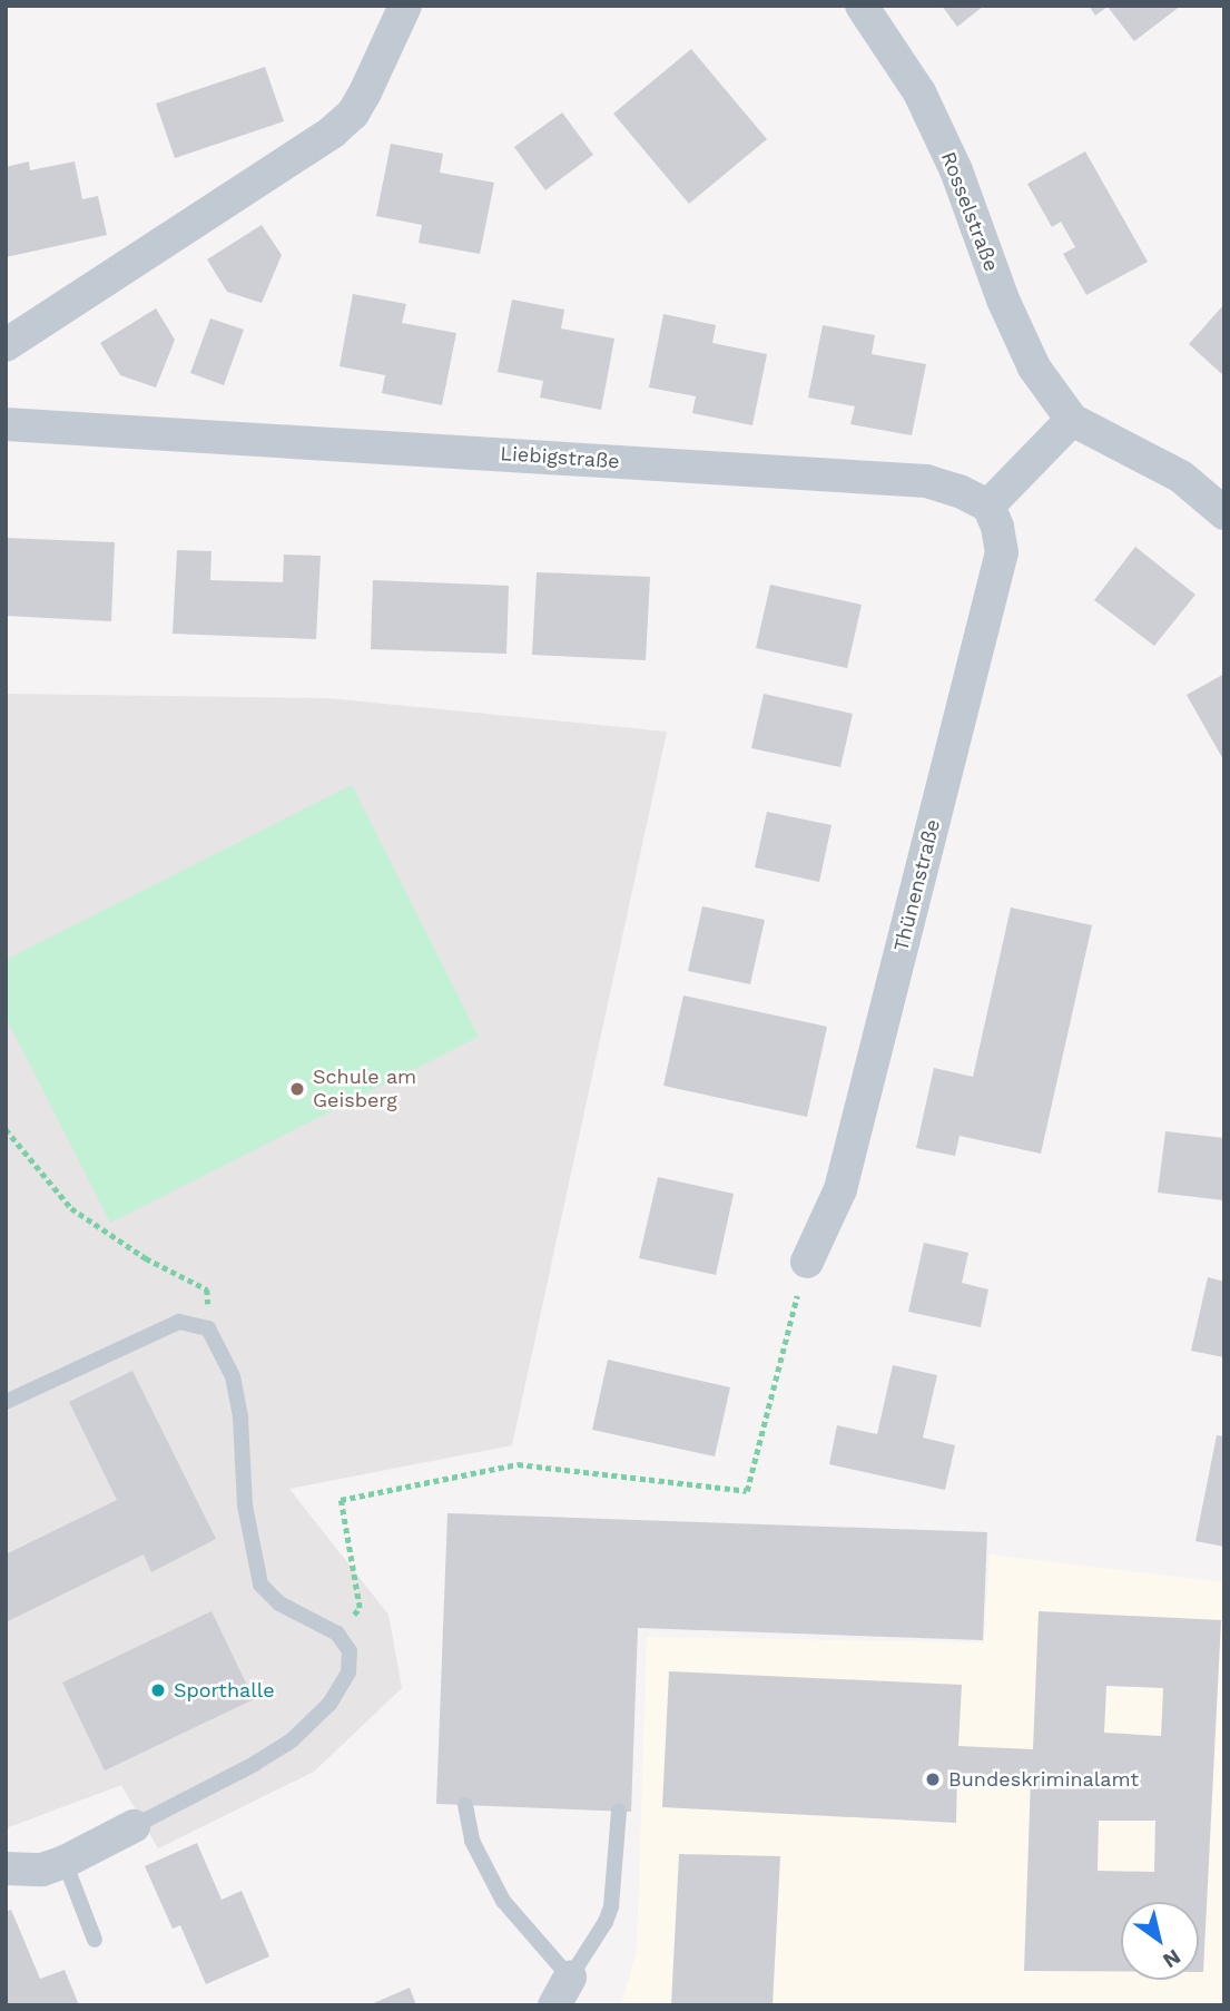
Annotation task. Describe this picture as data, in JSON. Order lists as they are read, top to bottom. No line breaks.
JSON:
{"streets":{"street":["Rosselstraße","Liebigstraße","Thünenstraße"]},"crossings":[["Liebigstraße","Thünenstraße"]],"places":["Schule am Geisberg","Sporthalle","Bundeskriminalamt"],"north":"bottom right"}
